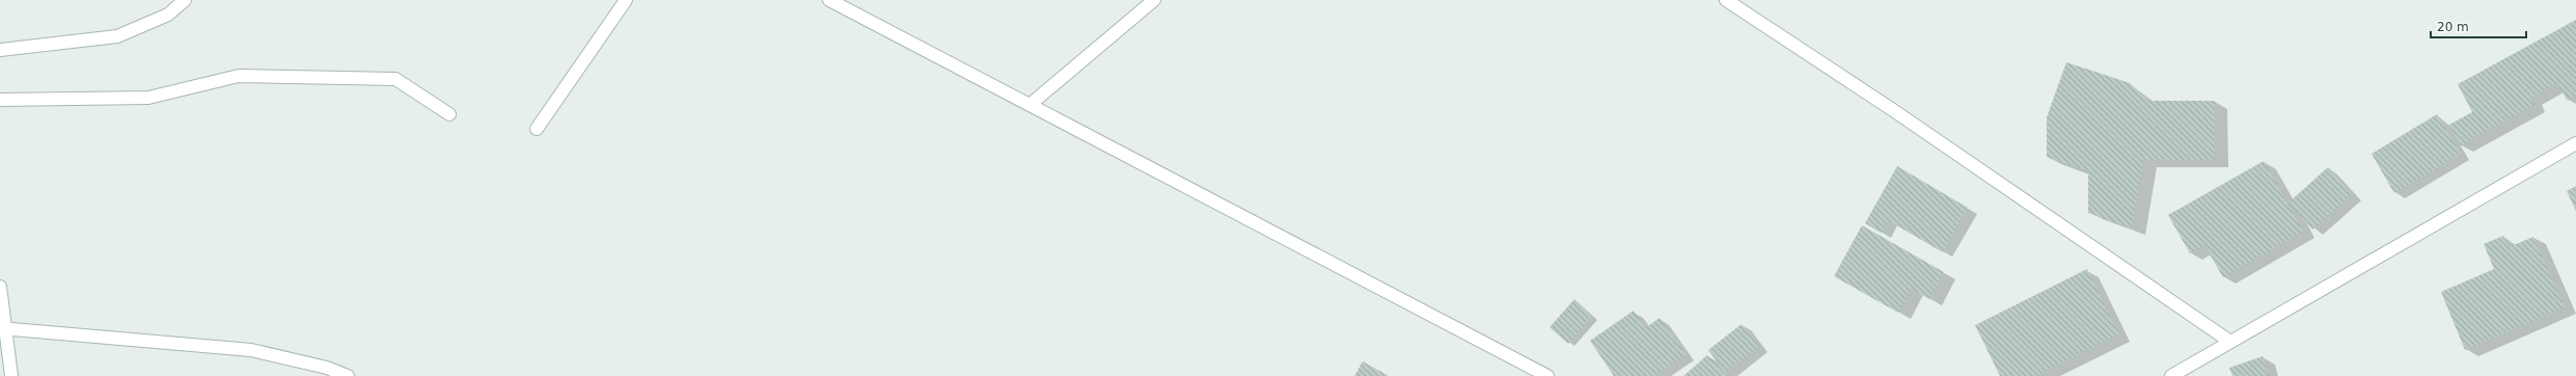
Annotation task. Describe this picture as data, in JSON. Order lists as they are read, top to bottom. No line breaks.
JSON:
{"scale_bar":"20 m"}
